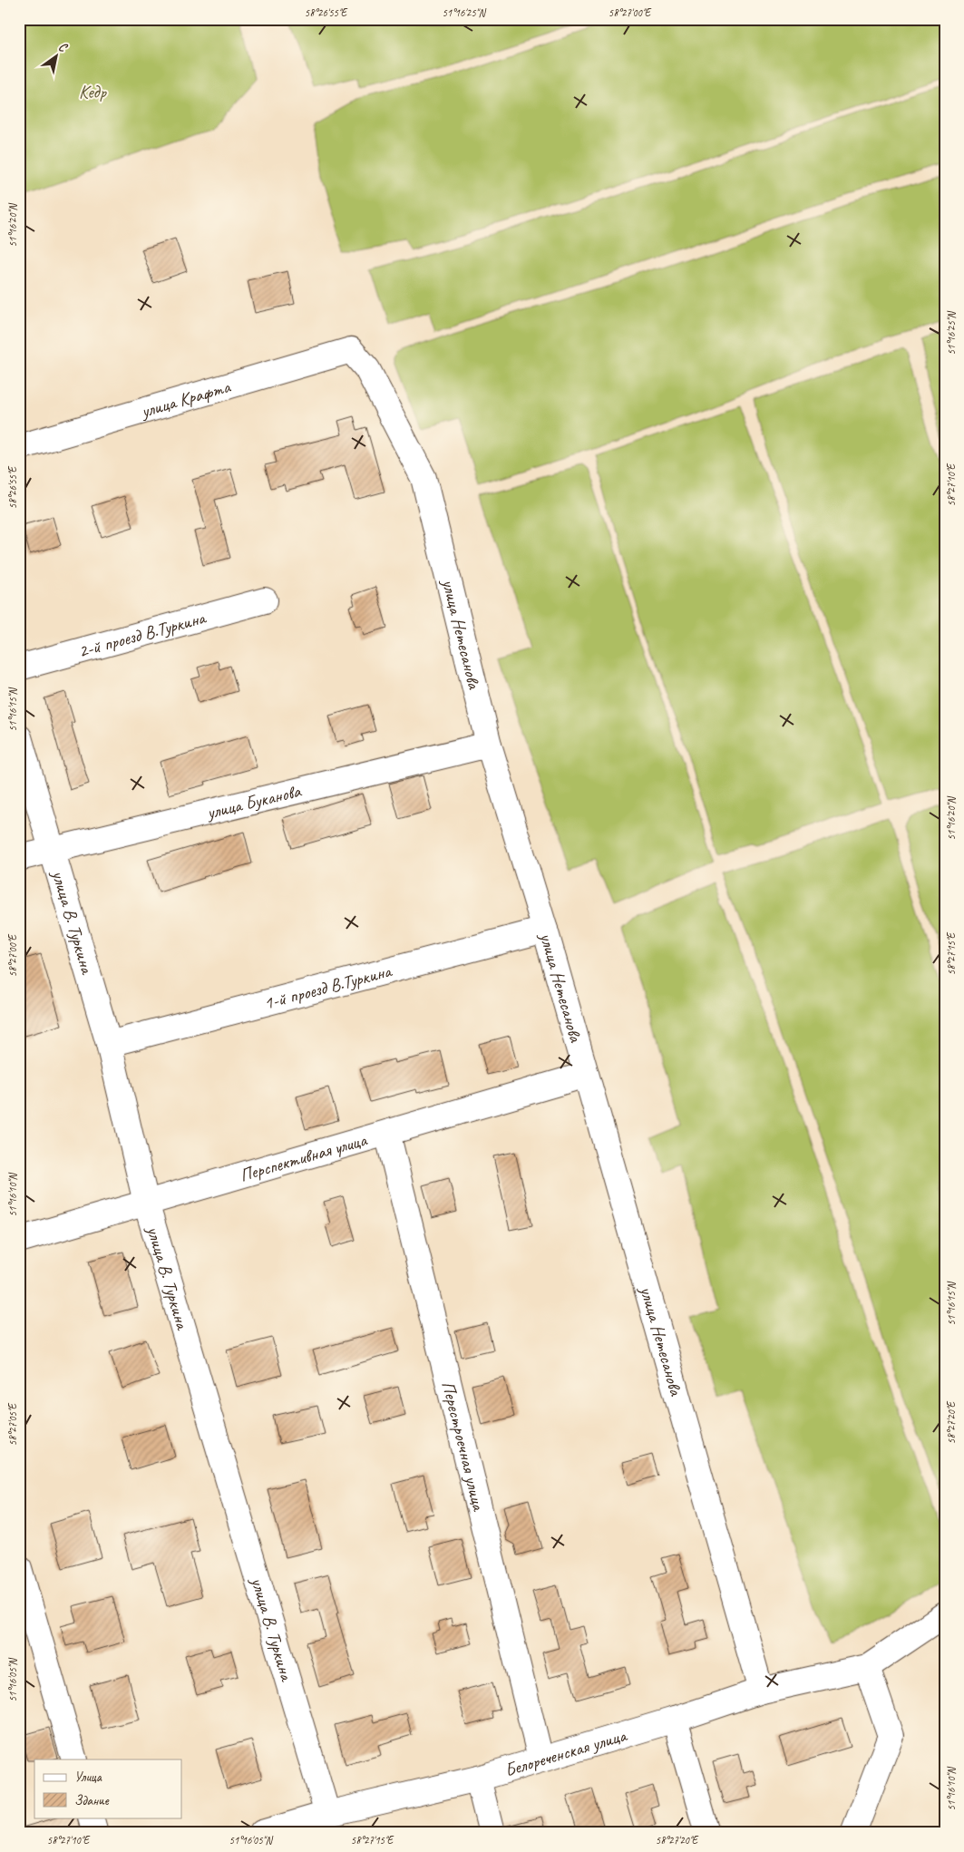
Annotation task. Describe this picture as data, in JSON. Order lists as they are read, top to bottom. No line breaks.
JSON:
{"streets":{"street":["улица Крафта","2-й проезд В.Туркина","улица Нетесанова","улица Буканова","улица В. Туркина","1-й проезд В.Туркина","Перспективная улица","Перестроечная улица","Белореченская улица"]},"crossings":[["улица Крафта","улица Нетесанова"],["улица Нетесанова","улица Буканова"],["улица Нетесанова","1-й проезд В.Туркина"],["улица Нетесанова","Перспективная улица"],["улица Нетесанова","Белореченская улица"],["улица Буканова","улица В. Туркина"],["улица В. Туркина","1-й проезд В.Туркина"],["улица В. Туркина","Перспективная улица"],["улица В. Туркина","Белореченская улица"],["Перспективная улица","Перестроечная улица"],["Перестроечная улица","Белореченская улица"]],"parks":["Кедр"],"legend":["Улица","Здание"],"north":"top right","coordinates":["58°26'55\"E","51°16'25\"N","58°27'00\"E","51°16'20\"N","58°27'10\"E","51°16'15\"N","58°27'15\"E","51°16'10\"N","58°27'20\"E","58°27'05\"E","51°16'05\"N"]}
